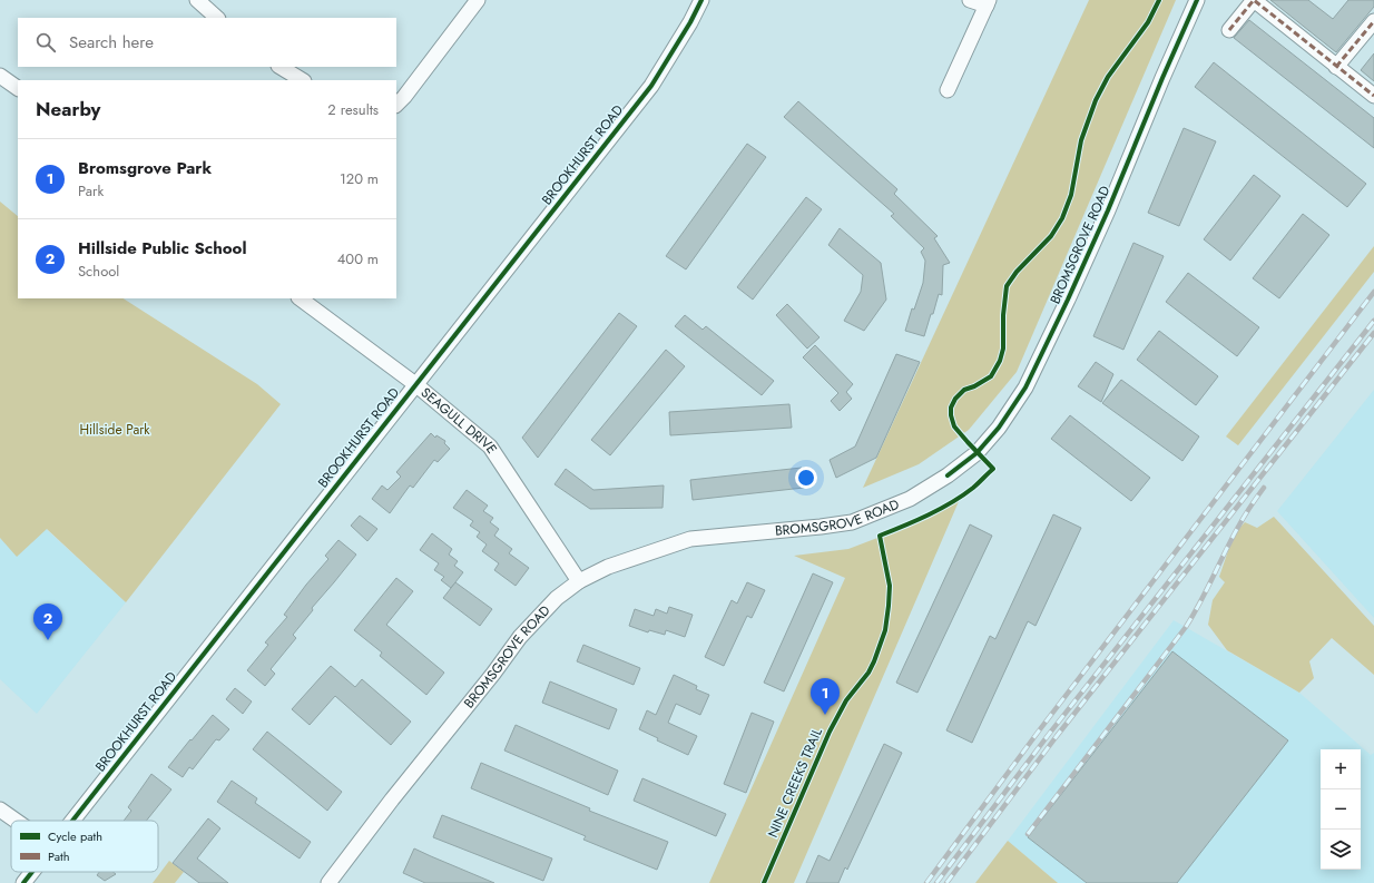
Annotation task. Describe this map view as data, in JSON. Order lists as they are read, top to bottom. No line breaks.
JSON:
{"streets":{"street":["BROOKHURST ROAD","BROMSGROVE ROAD","SEAGULL DRIVE"],"cycle path":["NINE CREEKS TRAIL"]},"crossings":[["BROOKHURST ROAD","SEAGULL DRIVE"],["BROMSGROVE ROAD","SEAGULL DRIVE"]],"parks":["Hillside Park"],"legend":["Cycle path","Path"],"page":{"search":"Search here","heading":["Nearby","2 results"],"list":[{"mark":"1","name":"Bromsgrove Park","note":"Park","value":"120 m"},{"mark":"2","name":"Hillside Public School","note":"School","value":"400 m"}],"pins":["2","1"],"map_buttons":["+","−"]}}
